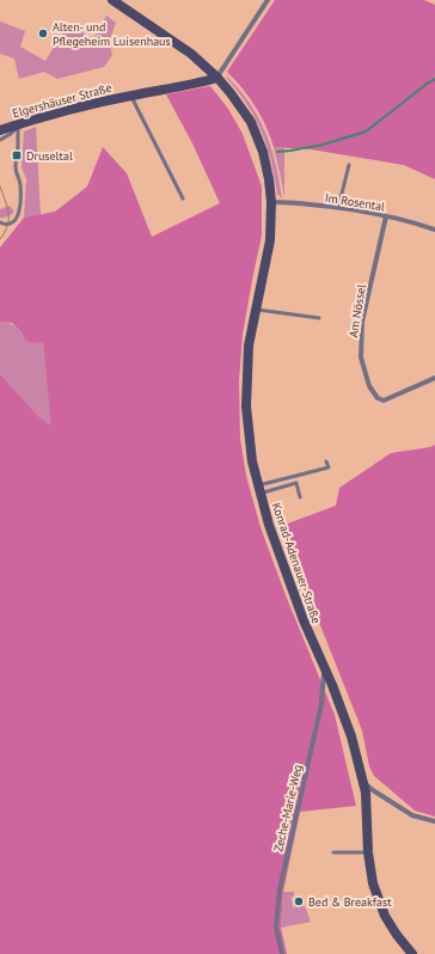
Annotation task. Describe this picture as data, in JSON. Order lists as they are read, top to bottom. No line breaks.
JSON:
{"streets":{"main road":["Elgershäuser Straße","Konrad-Adenauer-Straße"],"street":["Im Rosental","Am Nössel","Zeche-Marie-Weg"]},"crossings":[["Elgershäuser Straße","Konrad-Adenauer-Straße"],["Im Rosental","Am Nössel"],["Im Rosental","Konrad-Adenauer-Straße"],["Konrad-Adenauer-Straße","Zeche-Marie-Weg"]],"places":{"other":["Alten- und Pflegeheim Luisenhaus","Bed & Breakfast"],"transit":["Druseltal"]}}
